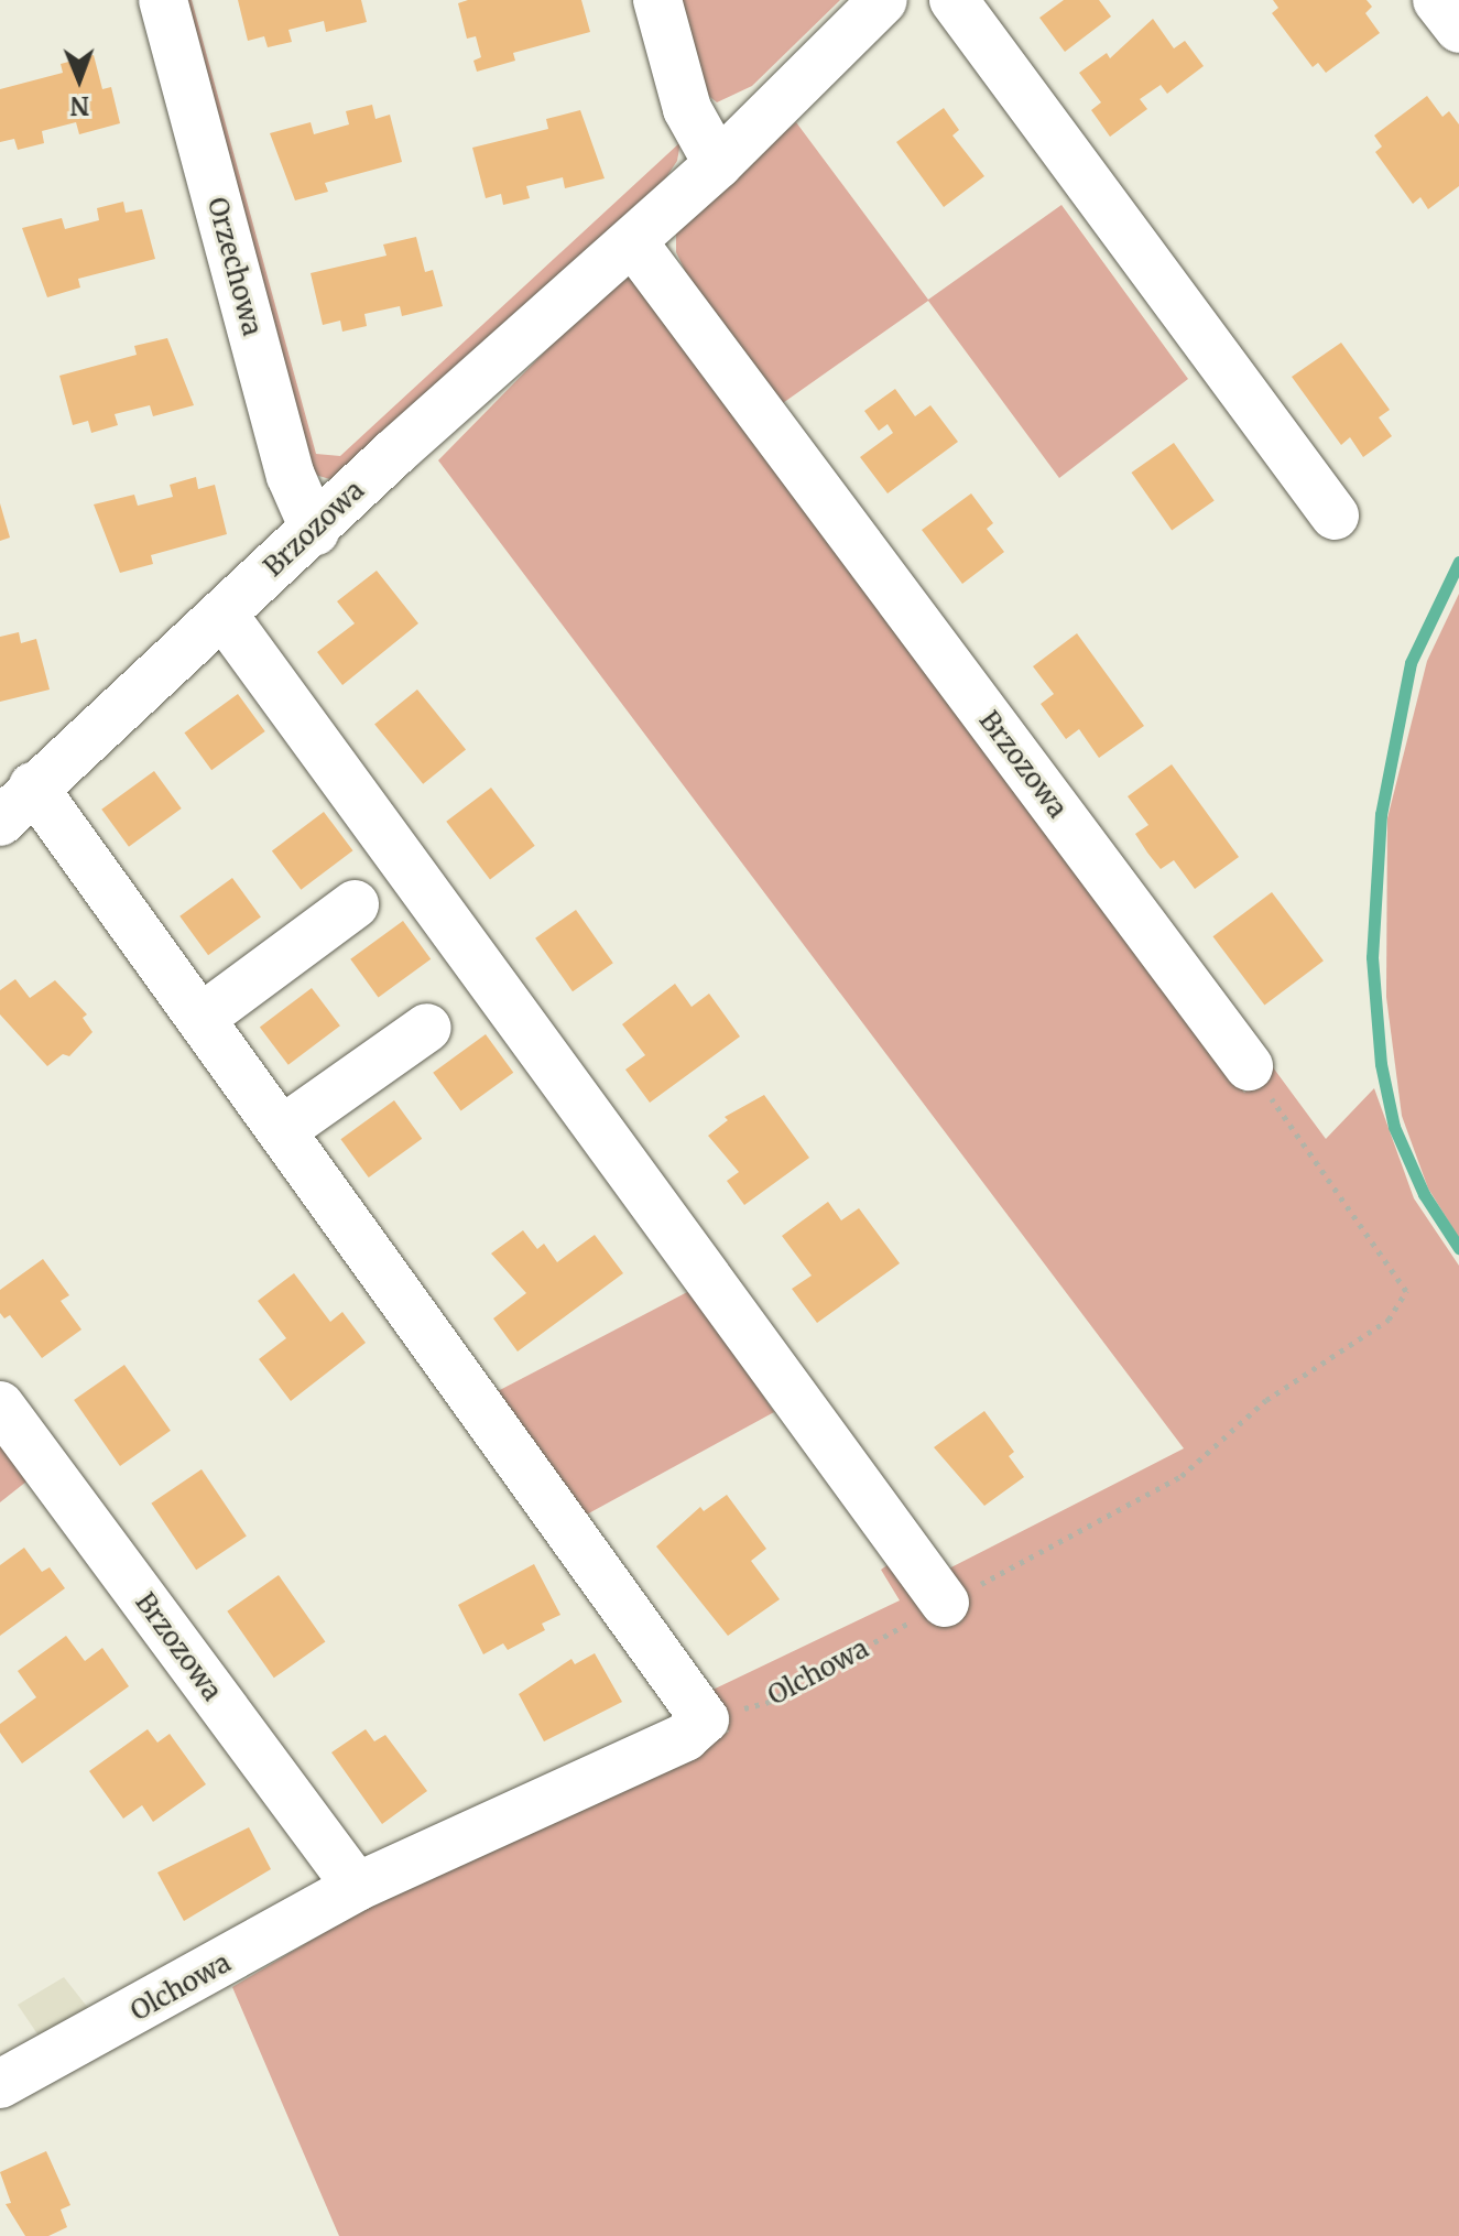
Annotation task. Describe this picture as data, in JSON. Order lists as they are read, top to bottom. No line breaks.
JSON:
{"streets":{"street":["Orzechowa","Brzozowa","Olchowa"]},"crossings":[["Orzechowa","Brzozowa"],["Brzozowa","Olchowa"]],"north":"bottom"}
